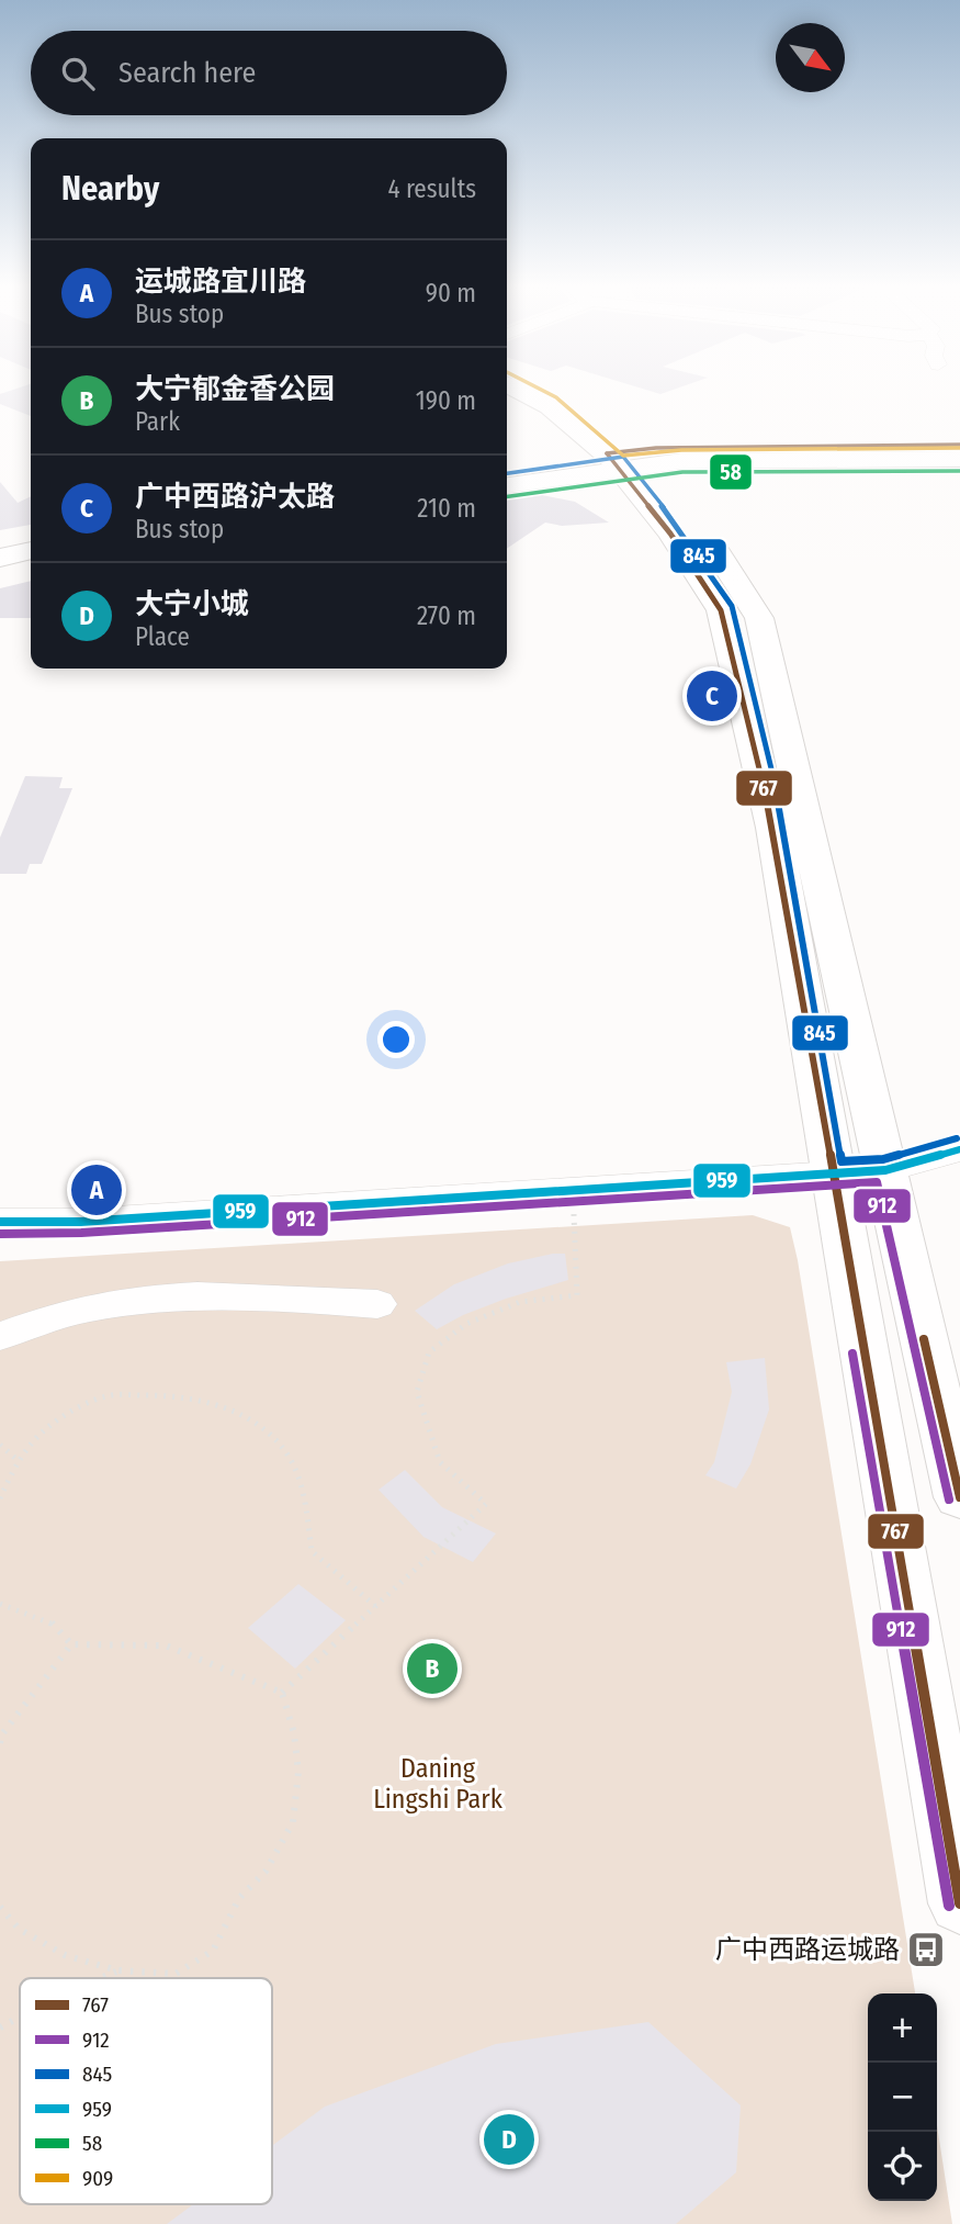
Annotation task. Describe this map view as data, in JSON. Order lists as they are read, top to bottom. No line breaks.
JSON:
{"parks":["Daning Lingshi Park"],"places":{"bus stop":["广中西路运城路"]},"lines":["transit line 909","transit line 767","transit line 845","transit line 58","transit line 959","transit line 912"],"legend":["767","912","845","959","58","909"],"north":"bottom right","page":{"search":"Search here","heading":["Nearby","4 results"],"list":[{"mark":"A","name":"运城路宜川路","note":"Bus stop","value":"90 m"},{"mark":"B","name":"大宁郁金香公园","note":"Park","value":"190 m"},{"mark":"C","name":"广中西路沪太路","note":"Bus stop","value":"210 m"},{"mark":"D","name":"大宁小城","note":"Place","value":"270 m"}],"pins":["C","A","B","D"],"map_buttons":["+","−"]}}
